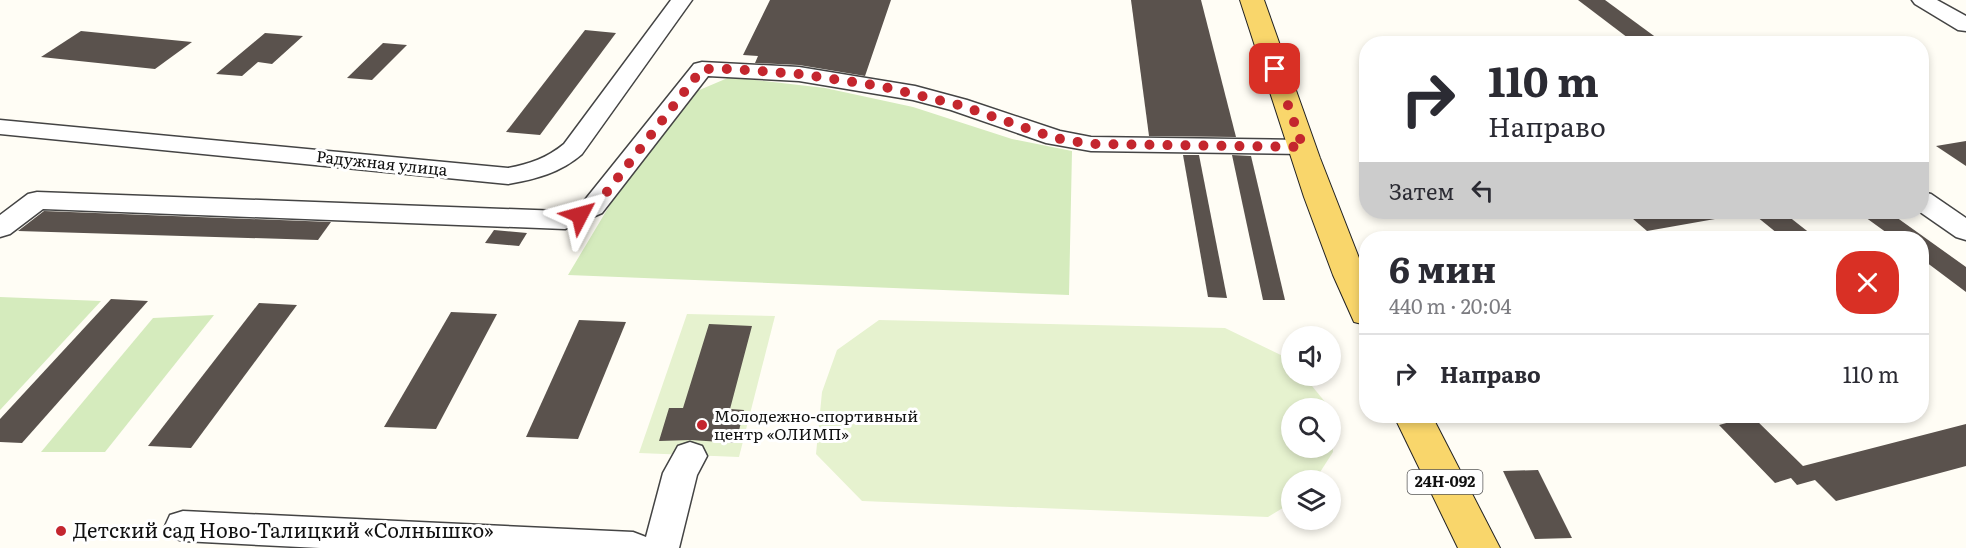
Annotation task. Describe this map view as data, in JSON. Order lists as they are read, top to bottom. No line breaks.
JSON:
{"streets":{"main road":["24Н-092"],"street":["Радужная улица"]},"places":["Молодежно-спортивный центр «ОЛИМП»","Детский сад Ново-Талицкий «Солнышко»"],"page":{"turn":["110 m","Направо"],"then":"Затем","heading":["6 мин","440 m · 20:04"],"list":[{"name":"Направо","value":"110 m"}]}}
